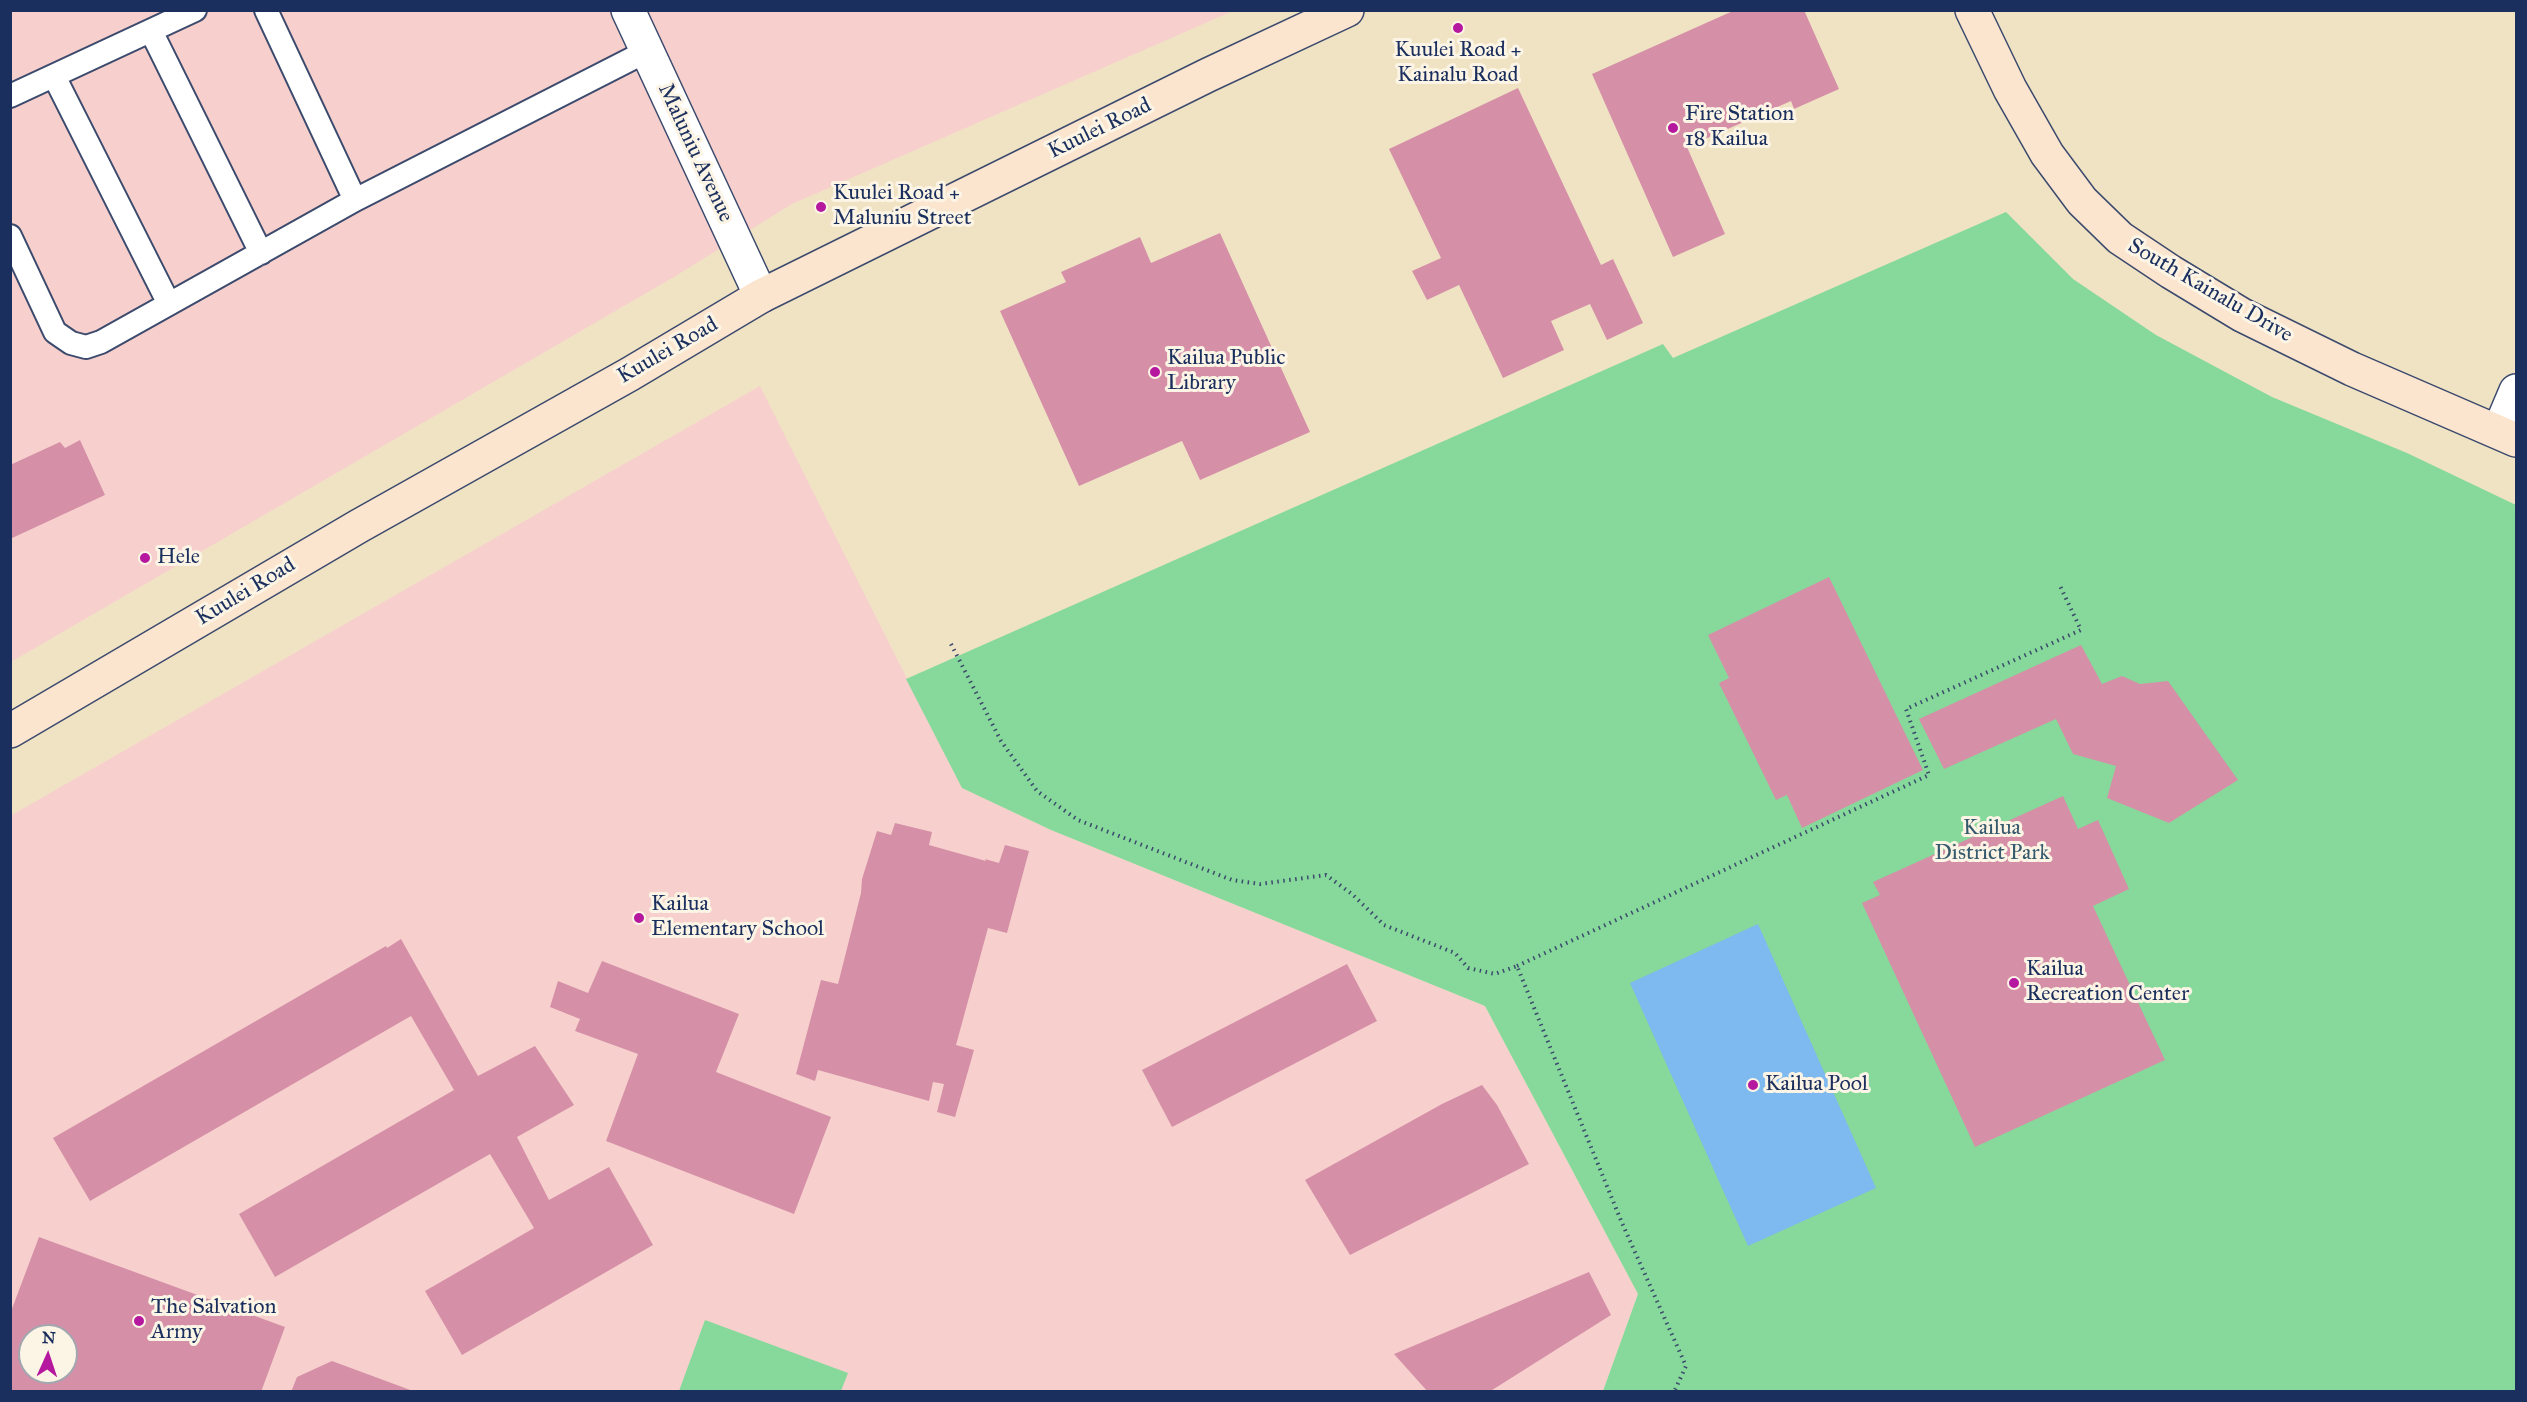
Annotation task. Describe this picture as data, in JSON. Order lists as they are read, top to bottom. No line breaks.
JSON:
{"streets":{"main road":["Kuulei Road","South Kainalu Drive"],"street":["Maluniu Avenue"]},"crossings":[["Kuulei Road","Maluniu Avenue"]],"parks":["Kailua District Park"],"places":["Kuulei Road + Kainalu Road","Fire Station 18 Kailua","Kuulei Road + Maluniu Street","Kailua Public Library","Hele","Kailua Elementary School","Kailua Recreation Center","Kailua Pool","The Salvation Army"],"north":"top"}
